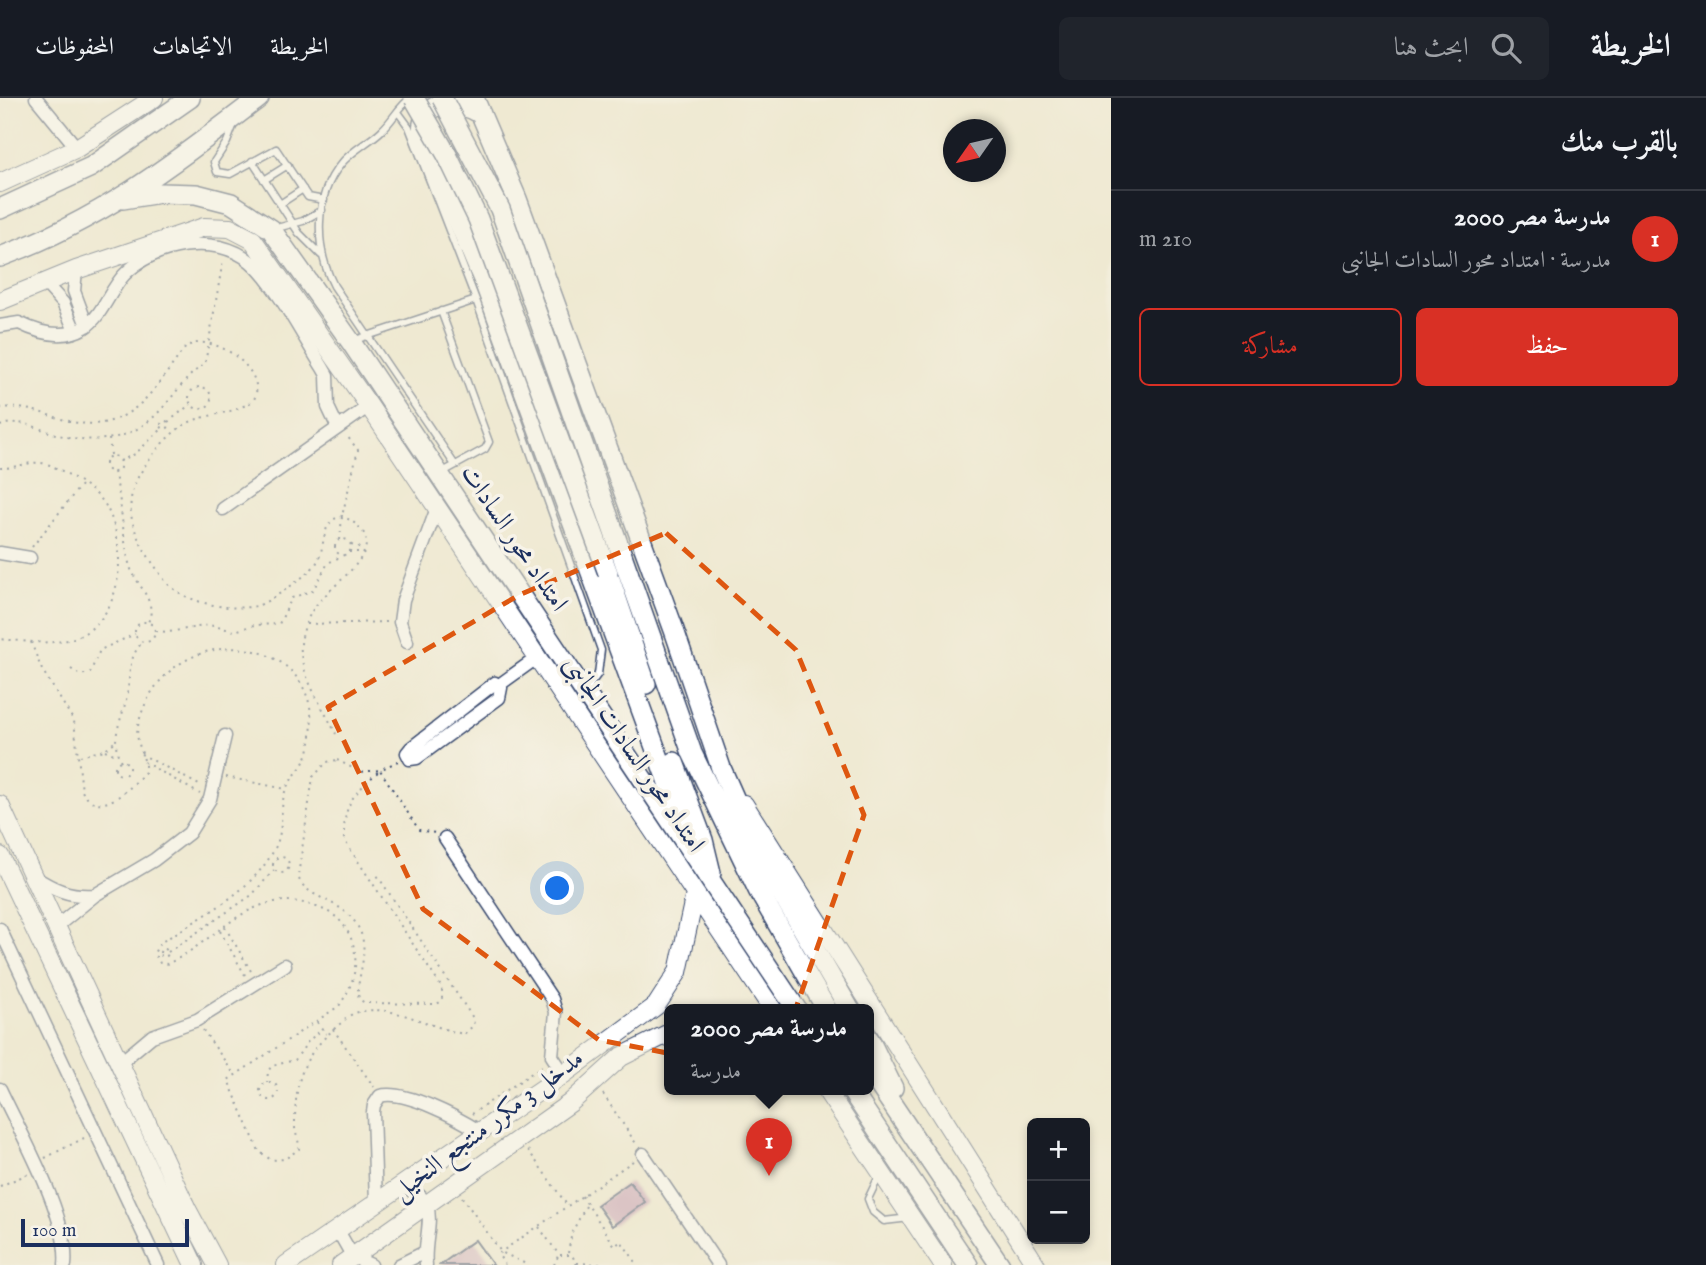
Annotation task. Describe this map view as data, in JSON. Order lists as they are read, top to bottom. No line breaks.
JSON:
{"streets":{"main road":["امتداد محور السادات"],"street":["امتداد محور السادات الجانبى","مدخل 3 مكرر منتجع النخيل"]},"scale_bar":"100 m","north":"bottom left","page":{"header":"الخريطة","search":"ابحث هنا","nav":["الخريطة","الاتجاهات","المحفوظات"],"heading":"بالقرب منك","list":[{"mark":"1","name":"مدرسة مصر 2000","note":"مدرسة · امتداد محور السادات الجانبى","value":"210 m"}],"buttons":["حفظ","مشاركة"],"popup":["مدرسة مصر 2000","مدرسة"],"map_buttons":["+","−"],"pins":"1","scale":"100 m"}}
